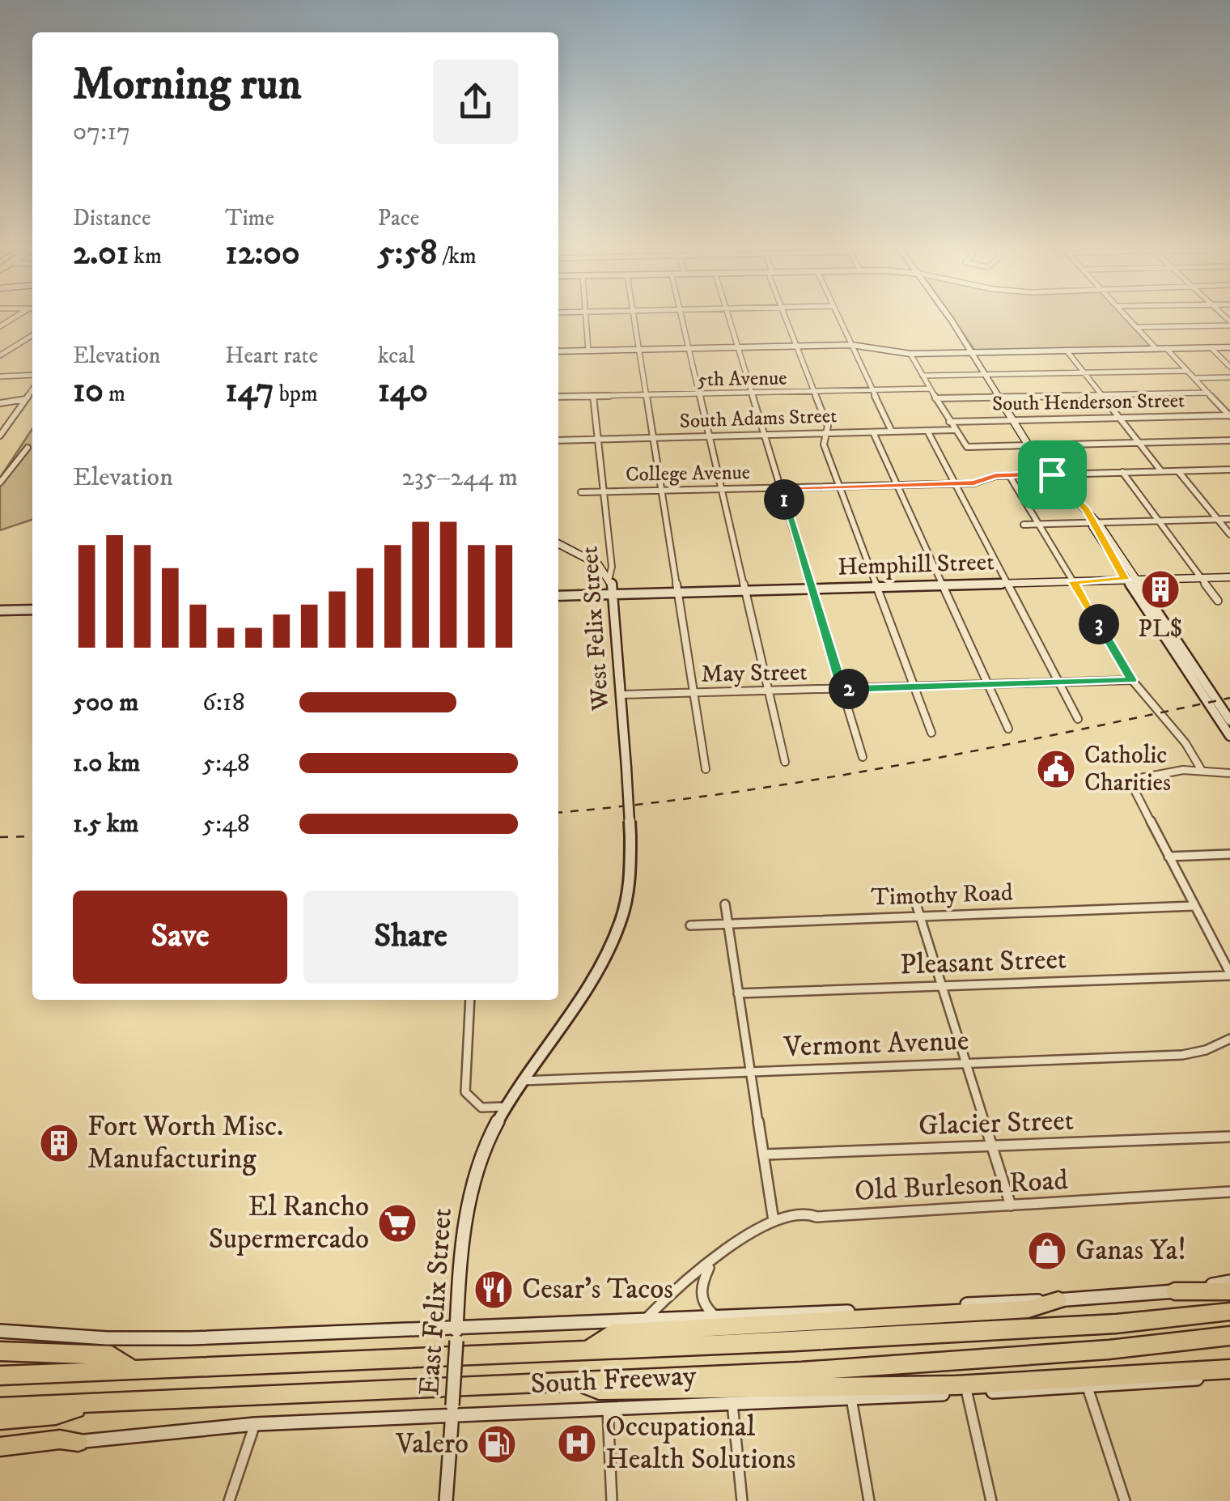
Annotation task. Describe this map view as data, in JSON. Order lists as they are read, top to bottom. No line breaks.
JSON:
{"streets":{"highway":["South Freeway"],"main road":["Hemphill Street","West Felix Street","East Felix Street"],"street":["5th Avenue","South Henderson Street","South Adams Street","College Avenue","May Street","Timothy Road","Pleasant Street","Vermont Avenue","Glacier Street","Old Burleson Road"]},"crossings":[["5th Avenue","West Felix Street"],["South Adams Street","West Felix Street"],["College Avenue","West Felix Street"],["Hemphill Street","West Felix Street"],["West Felix Street","May Street"],["West Felix Street","East Felix Street"],["Vermont Avenue","East Felix Street"],["East Felix Street","South Freeway"]],"places":{"building":["PL$","Fort Worth Misc. Manufacturing"],"public building":["Catholic Charities"],"supermarket":["El Rancho Supermercado"],"shop":["Ganas Ya!"],"restaurant":["Cesar's Tacos"],"hospital":["Occupational Health Solutions"],"fuel station":["Valero"]},"page":{"heading":["Morning run","07:17"],"stats":[["Distance","2.01 km"],["Time","12:00"],["Pace","5:58 /km"],["Elevation","10 m"],["Heart rate","147 bpm"],["kcal","140"]],"chart":["Elevation","235–244 m"],"pins":["1","3","2"],"list":[{"name":"500 m","note":"6:18"},{"name":"1.0 km","note":"5:48"},{"name":"1.5 km","note":"5:48"}],"buttons":["Save","Share"]}}
